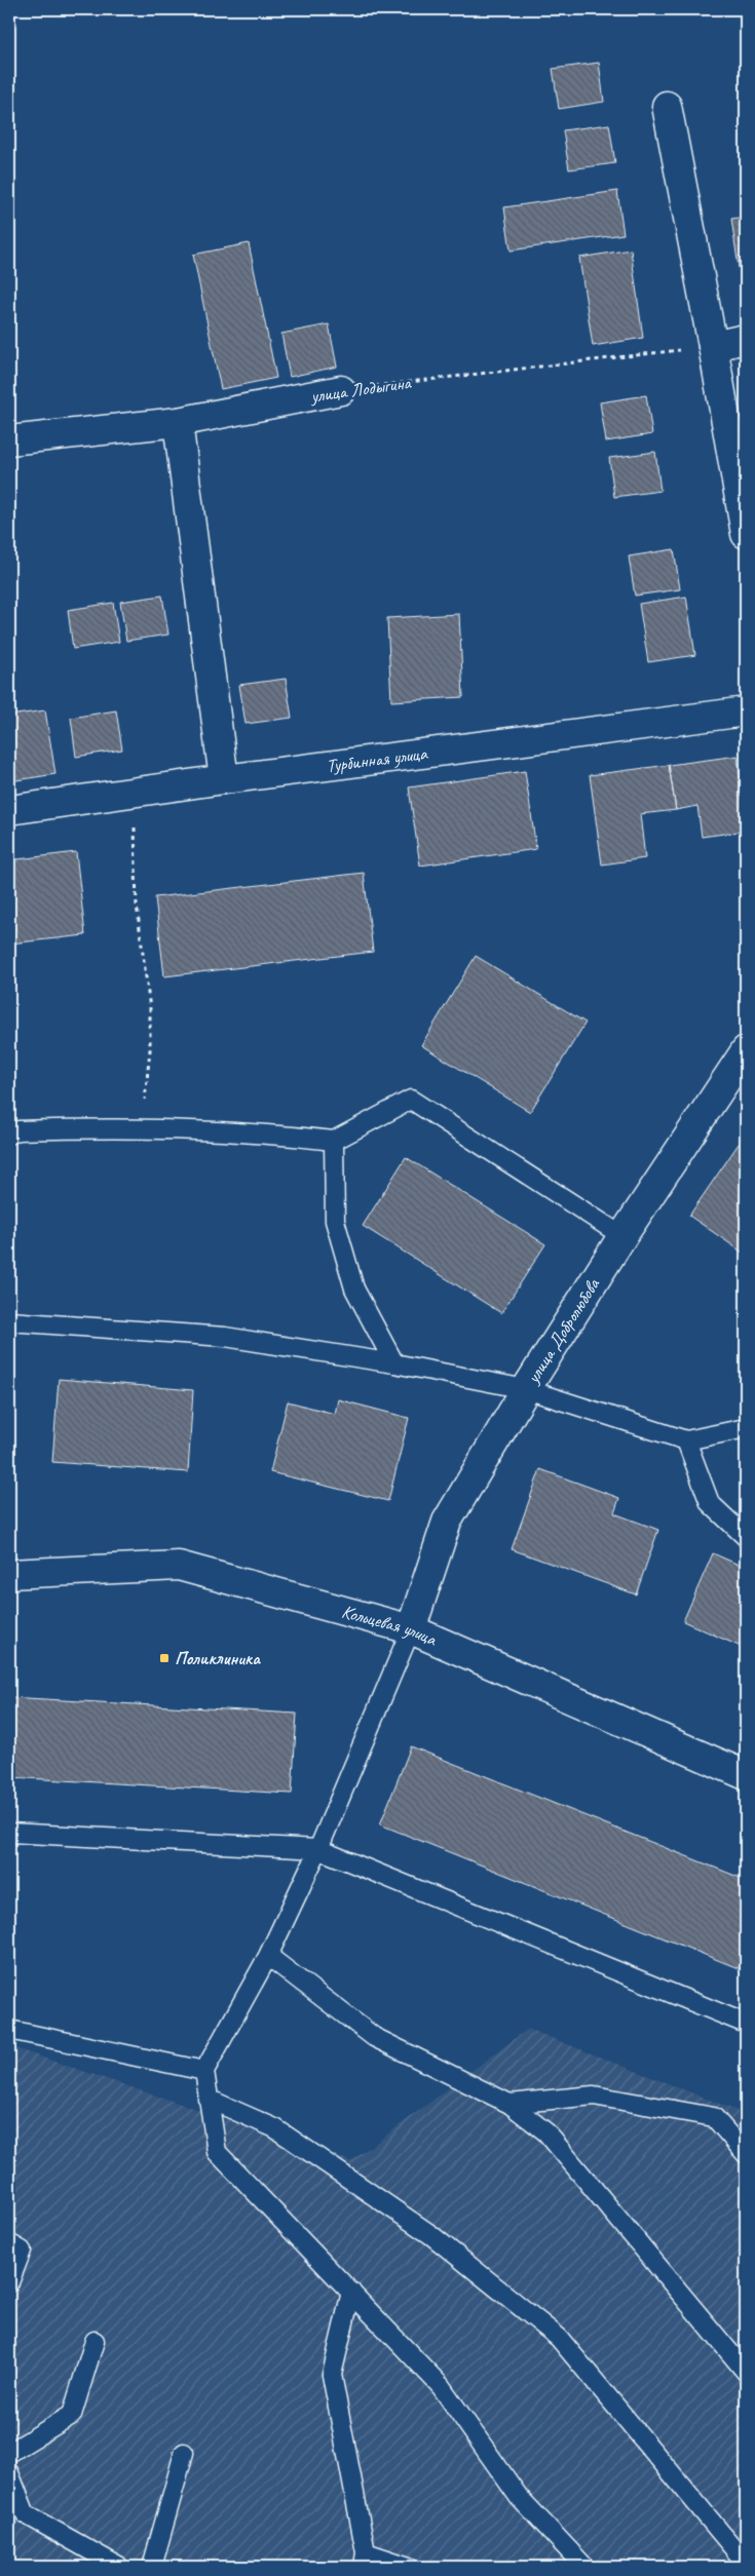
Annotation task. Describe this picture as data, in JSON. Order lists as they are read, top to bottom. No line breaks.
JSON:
{"streets":{"street":["улица Лодыгина","Турбинная улица","улица Добролюбова","Кольцевая улица"]},"crossings":[["улица Добролюбова","Кольцевая улица"]],"places":{"transit":["Поликлиника"]}}
